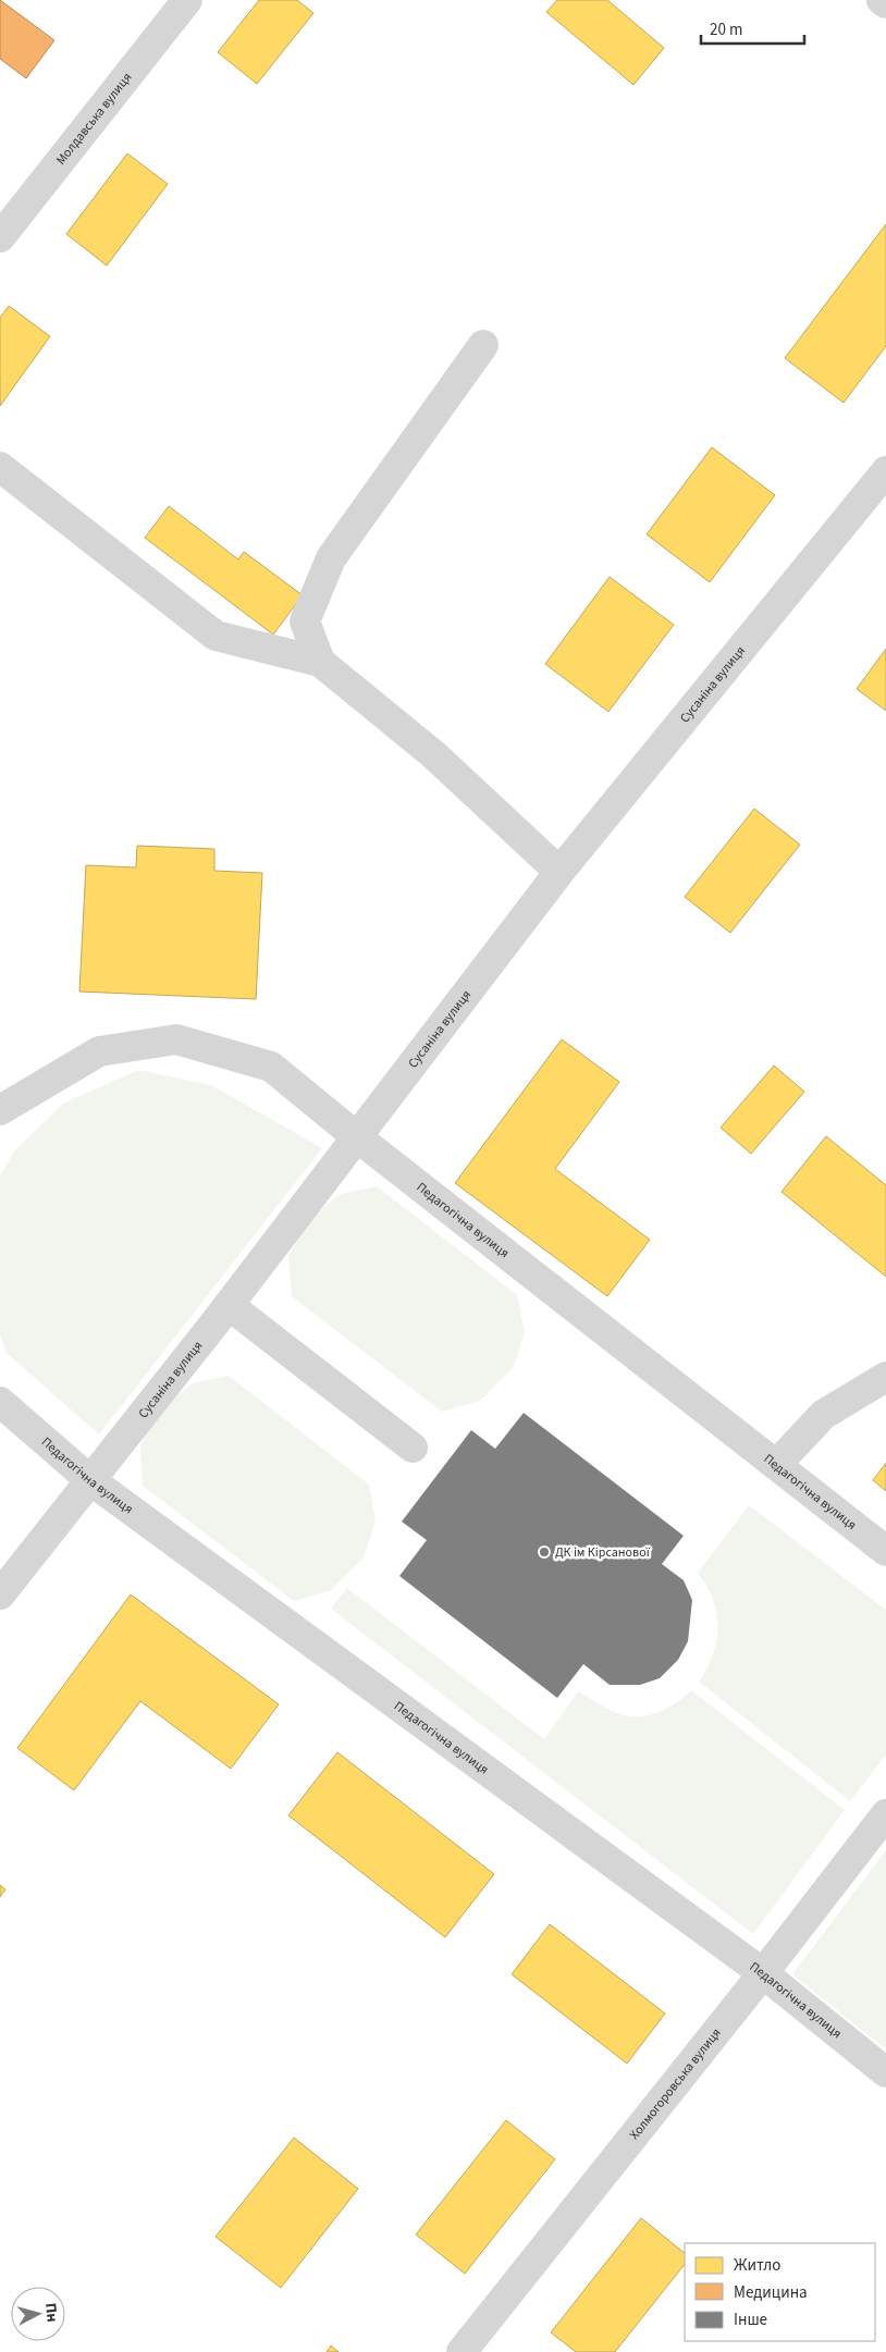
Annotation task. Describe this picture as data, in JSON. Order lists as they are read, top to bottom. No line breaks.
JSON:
{"streets":{"street":["Молдавська вулиця","Сусаніна вулиця","Педагогічна вулиця","Холмогоровська вулиця"]},"crossings":[["Сусаніна вулиця","Педагогічна вулиця"],["Педагогічна вулиця","Холмогоровська вулиця"]],"places":["ДК ім Кірсанової"],"legend":["Житло","Медицина","Інше"],"scale_bar":"20 m","north":"right"}
